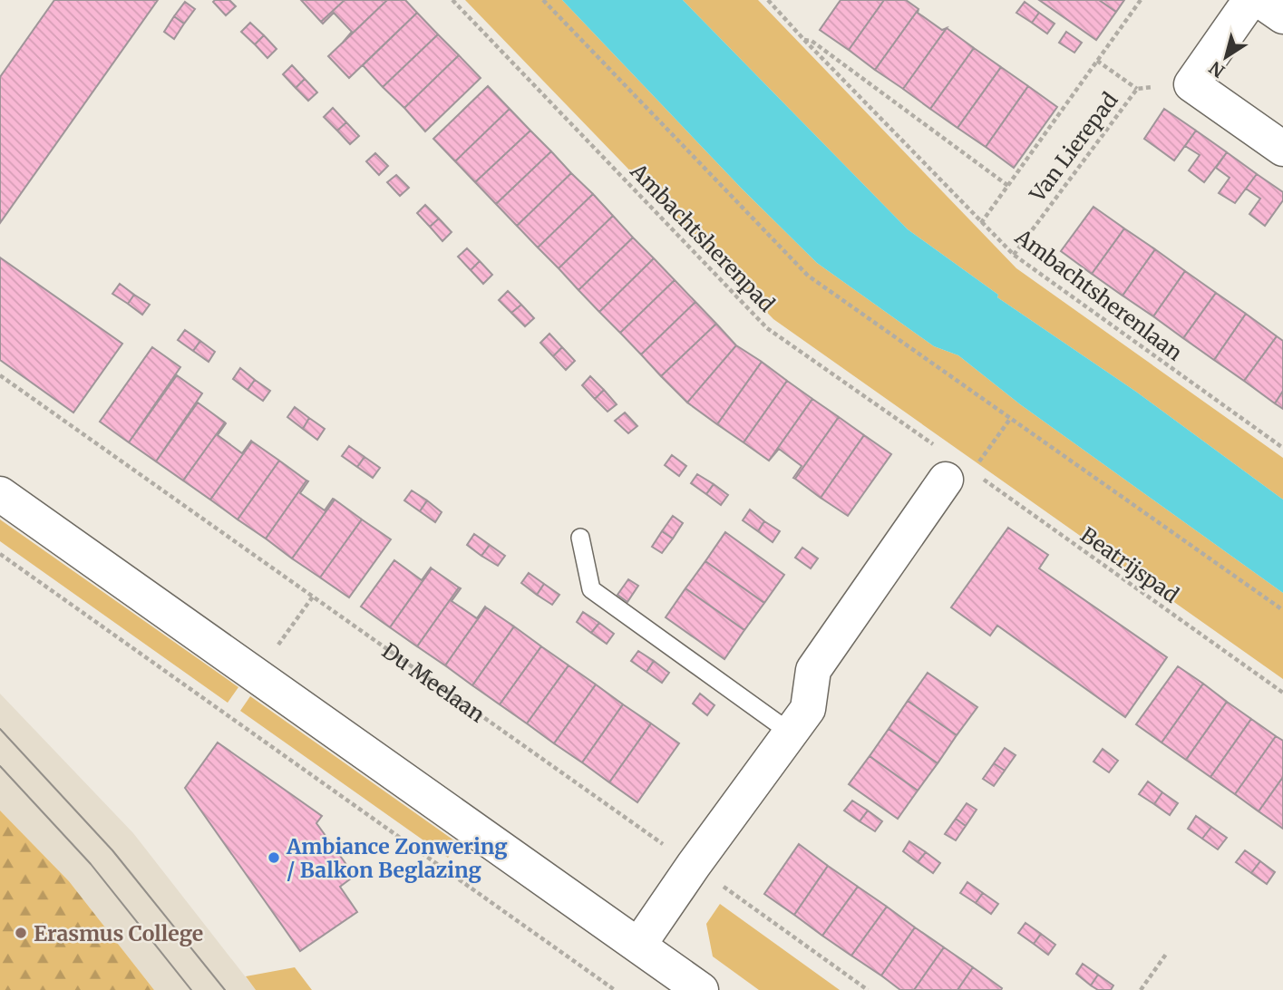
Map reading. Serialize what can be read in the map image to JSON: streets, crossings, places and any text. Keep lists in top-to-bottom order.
{
  "streets": {
    "path": [
      "Van Lierepad",
      "Ambachtsherenpad",
      "Ambachtsherenlaan",
      "Beatrijspad",
      "Du Meelaan"
    ]
  },
  "crossings": [
    ["Van Lierepad", "Ambachtsherenlaan"]
  ],
  "places": ["Ambiance Zonwering / Balkon Beglazing", "Erasmus College"],
  "north": "bottom left"
}
